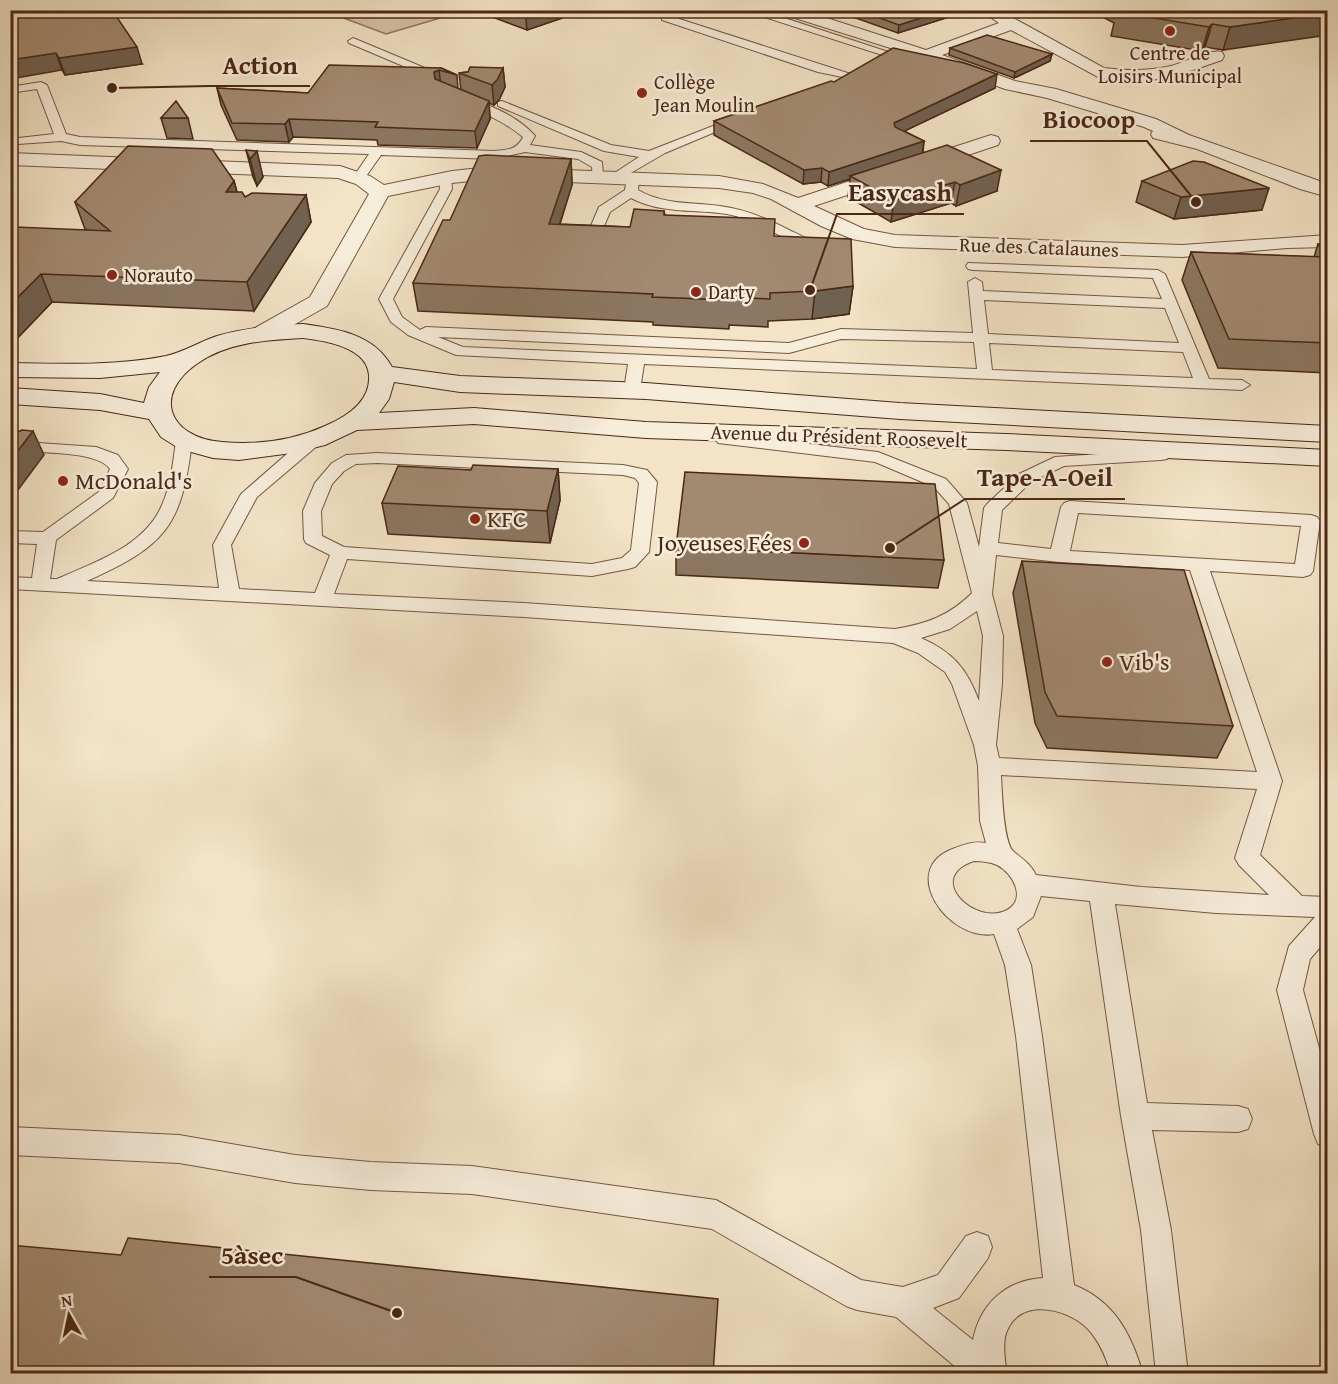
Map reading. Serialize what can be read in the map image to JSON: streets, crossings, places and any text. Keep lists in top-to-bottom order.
{
  "streets": {
    "street": ["Rue des Catalaunes", "Avenue du Président Roosevelt"]
  },
  "places": [
    "Centre de Loisirs Municipal",
    "Action",
    "Collège Jean Moulin",
    "Biocoop",
    "Norauto",
    "Easycash",
    "Darty",
    "McDonald's",
    "KFC",
    "Joyeuses Fées",
    "Tape-A-Oeil",
    "Vib's",
    "5àsec"
  ],
  "north": "top"
}
